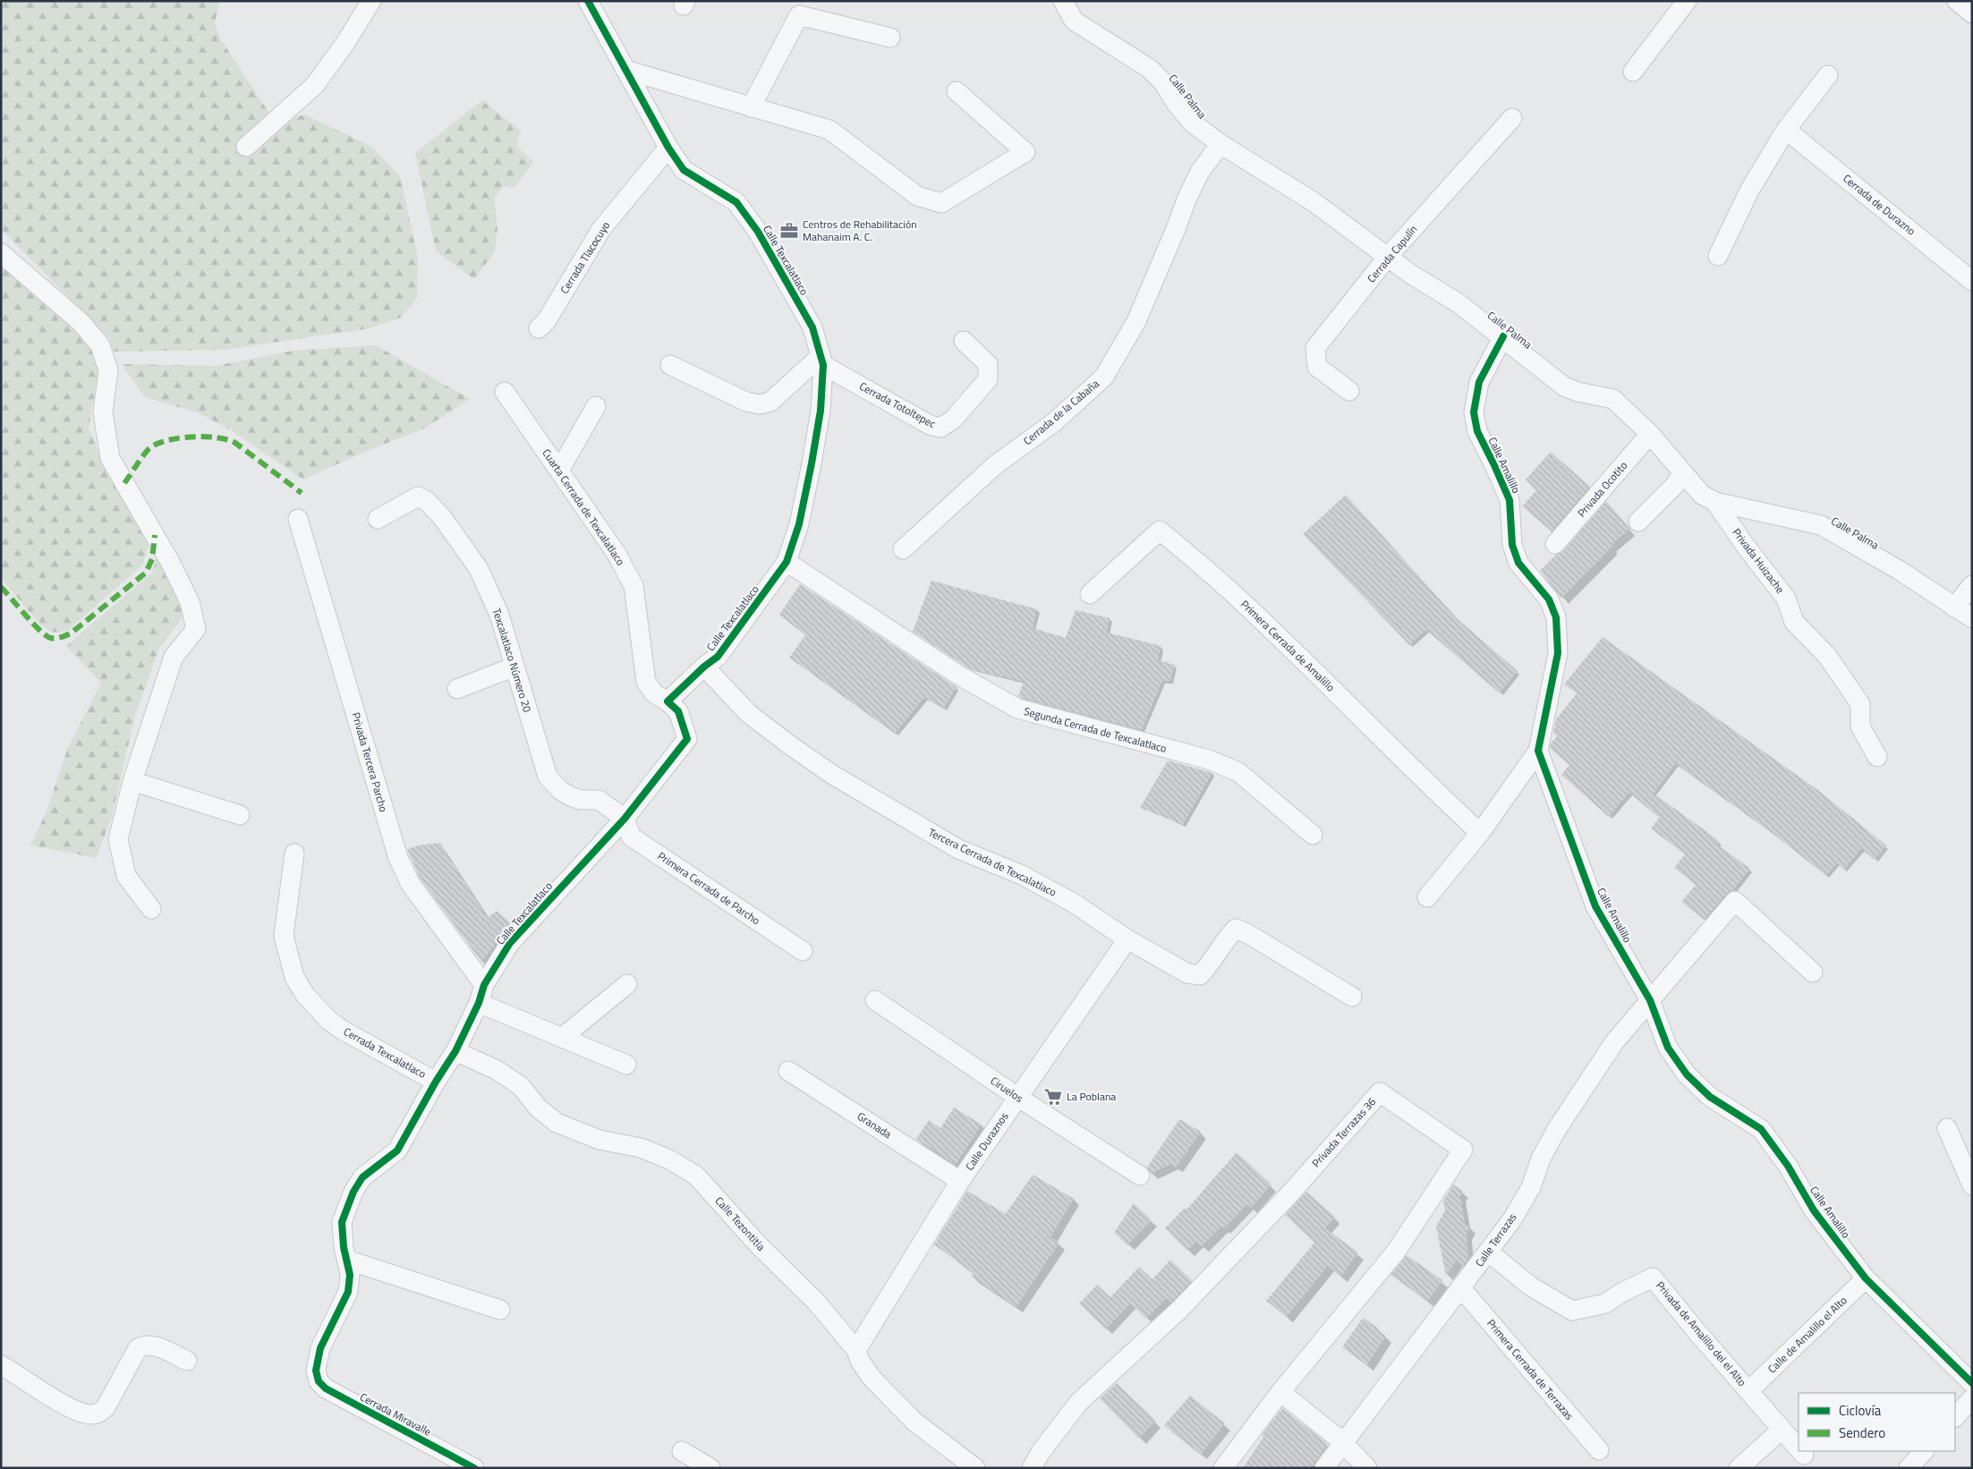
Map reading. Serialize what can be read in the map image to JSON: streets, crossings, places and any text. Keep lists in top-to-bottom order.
{
  "streets": {
    "street": [
      "Calle Palma",
      "Cerrada de Durazno",
      "Cerrada Capulín",
      "Cerrada Tlacocuyo",
      "Calle Texcalatlaco",
      "Cerrada Totoltepec",
      "Cerrada de la Cabaña",
      "Calle Amalillo",
      "Privada Ocotito",
      "Cuarta Cerrada de Texcalatlaco",
      "Privada Huizache",
      "Primera Cerrada de Amalillo",
      "Texcalatlaco Número 20",
      "Segunda Cerrada de Texcalatlaco",
      "Privada Tercera Parcho",
      "Tercera Cerrada de Texcalatlaco",
      "Primera Cerrada de Parcho",
      "Cerrada Texcalatlaco",
      "Ciruelos",
      "Granada",
      "Privada Terrazas 36",
      "Calle Duraznos",
      "Calle Tezontitla",
      "Calle Terrazas",
      "Privada de Amalillo del el Alto",
      "Calle de Amalillo el Alto",
      "Primera Cerrada de Terrazas",
      "Cerrada Miravalle"
    ]
  },
  "crossings": [
    ["Calle Palma", "Cerrada Capulín"],
    ["Calle Palma", "Cerrada de la Cabaña"],
    ["Calle Palma", "Calle Amalillo"],
    ["Calle Palma", "Privada Ocotito"],
    ["Calle Palma", "Privada Huizache"],
    ["Cerrada Tlacocuyo", "Calle Texcalatlaco"],
    ["Calle Texcalatlaco", "Cerrada Totoltepec"],
    ["Calle Texcalatlaco", "Cuarta Cerrada de Texcalatlaco"],
    ["Calle Texcalatlaco", "Texcalatlaco Número 20"],
    ["Calle Texcalatlaco", "Segunda Cerrada de Texcalatlaco"],
    ["Calle Texcalatlaco", "Privada Tercera Parcho"],
    ["Calle Texcalatlaco", "Tercera Cerrada de Texcalatlaco"],
    ["Calle Texcalatlaco", "Primera Cerrada de Parcho"],
    ["Calle Texcalatlaco", "Cerrada Texcalatlaco"],
    ["Calle Texcalatlaco", "Calle Tezontitla"],
    ["Calle Texcalatlaco", "Cerrada Miravalle"],
    ["Calle Amalillo", "Calle Terrazas"],
    ["Calle Amalillo", "Calle de Amalillo el Alto"],
    ["Texcalatlaco Número 20", "Primera Cerrada de Parcho"],
    ["Tercera Cerrada de Texcalatlaco", "Calle Duraznos"],
    ["Ciruelos", "Calle Duraznos"],
    ["Granada", "Calle Duraznos"],
    ["Calle Duraznos", "Calle Tezontitla"],
    ["Calle Terrazas", "Privada de Amalillo del el Alto"],
    ["Calle Terrazas", "Primera Cerrada de Terrazas"],
    ["Privada de Amalillo del el Alto", "Calle de Amalillo el Alto"]
  ],
  "places": {
    "office": ["Centros de Rehabilitación Mahanaim A. C."],
    "supermarket": ["La Poblana"]
  },
  "legend": ["Ciclovía", "Sendero"]
}
